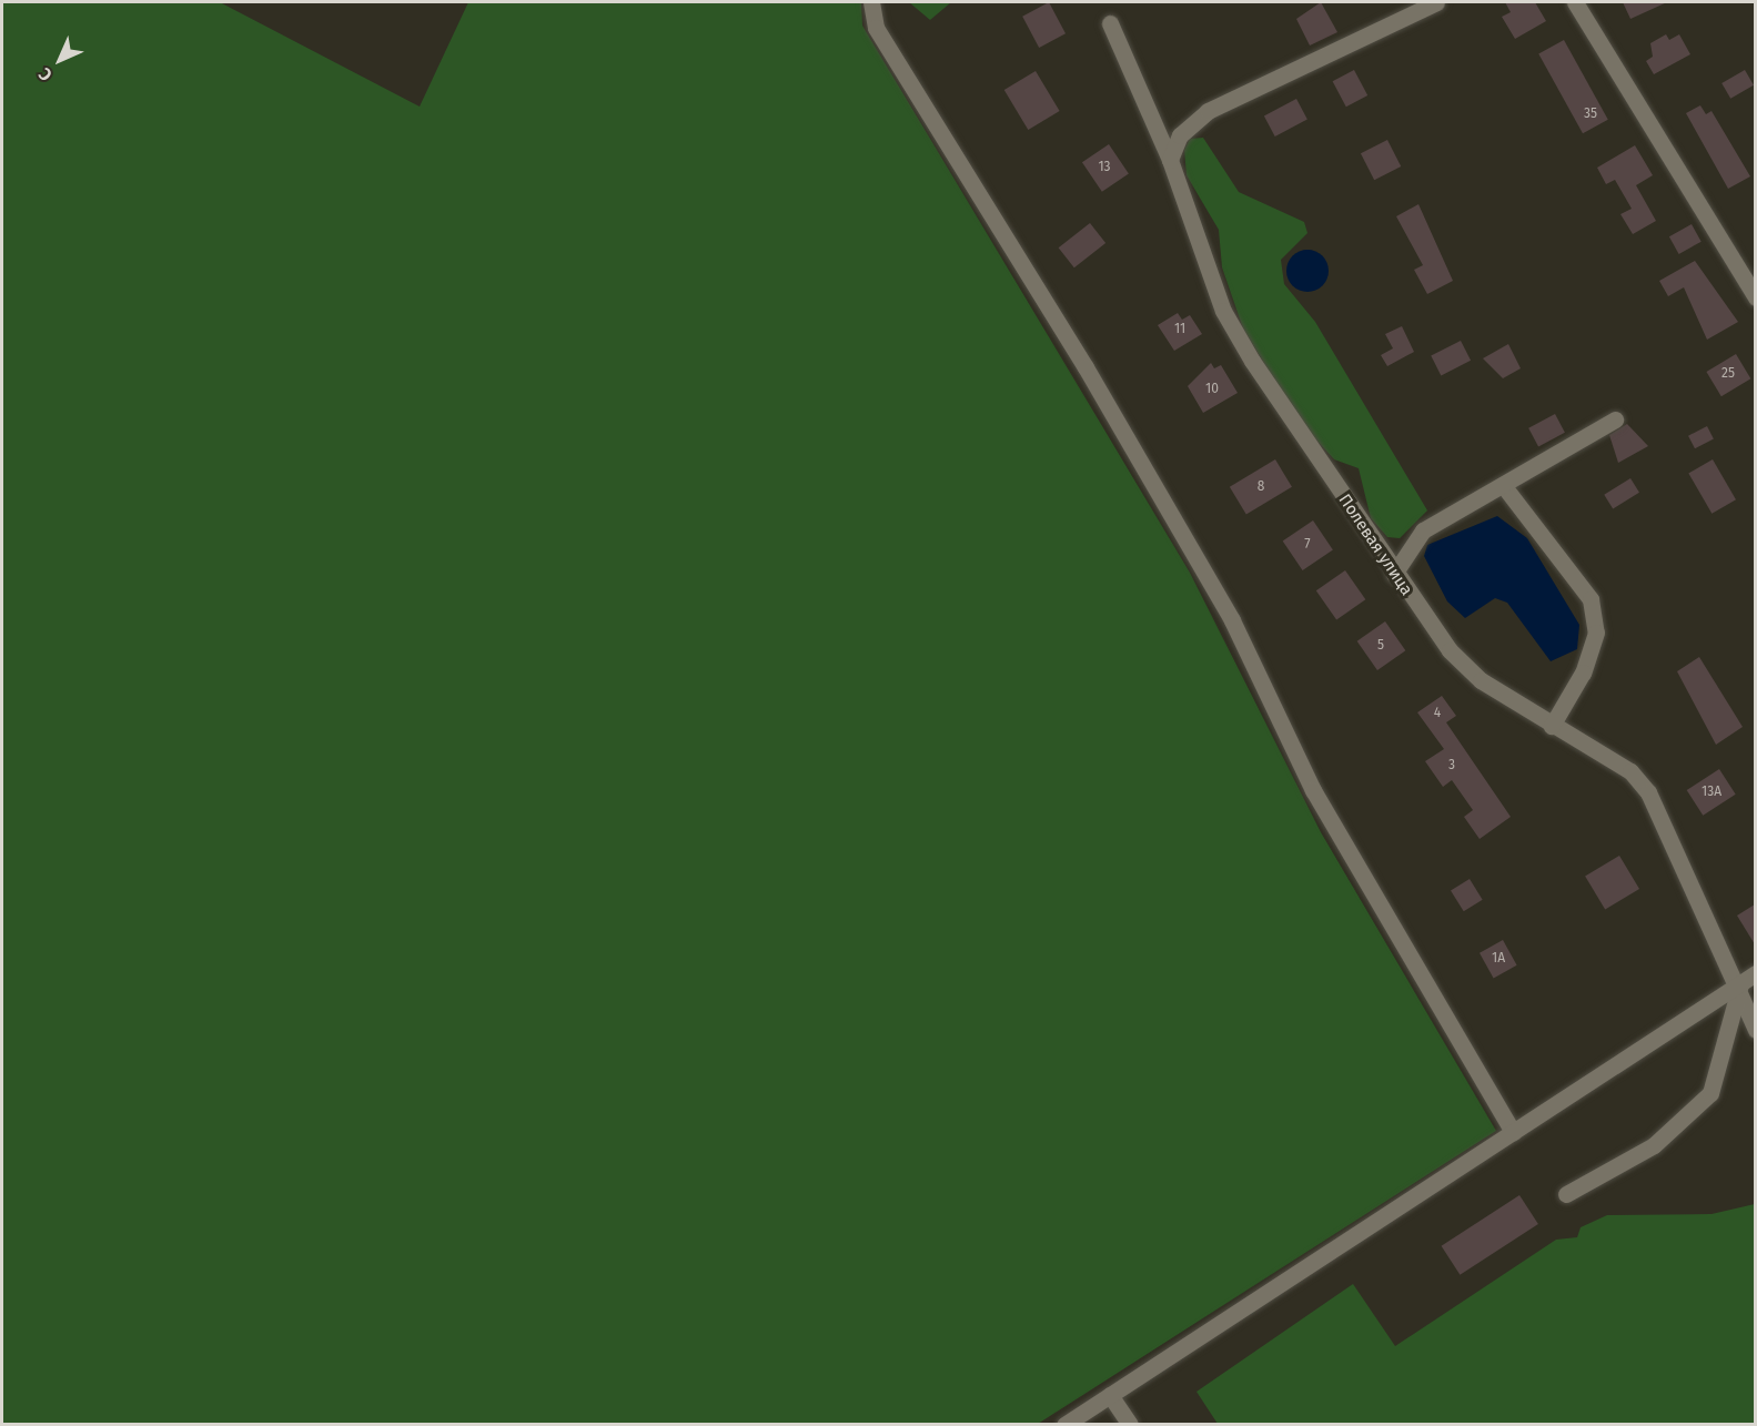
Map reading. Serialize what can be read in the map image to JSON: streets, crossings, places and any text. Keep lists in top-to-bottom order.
{
  "streets": {
    "street": ["Полевая улица"]
  },
  "house_numbers": [
    "35",
    "13",
    "11",
    "25",
    "10",
    "8",
    "7",
    "5",
    "4",
    "3",
    "13А",
    "1А"
  ],
  "north": "bottom left"
}
